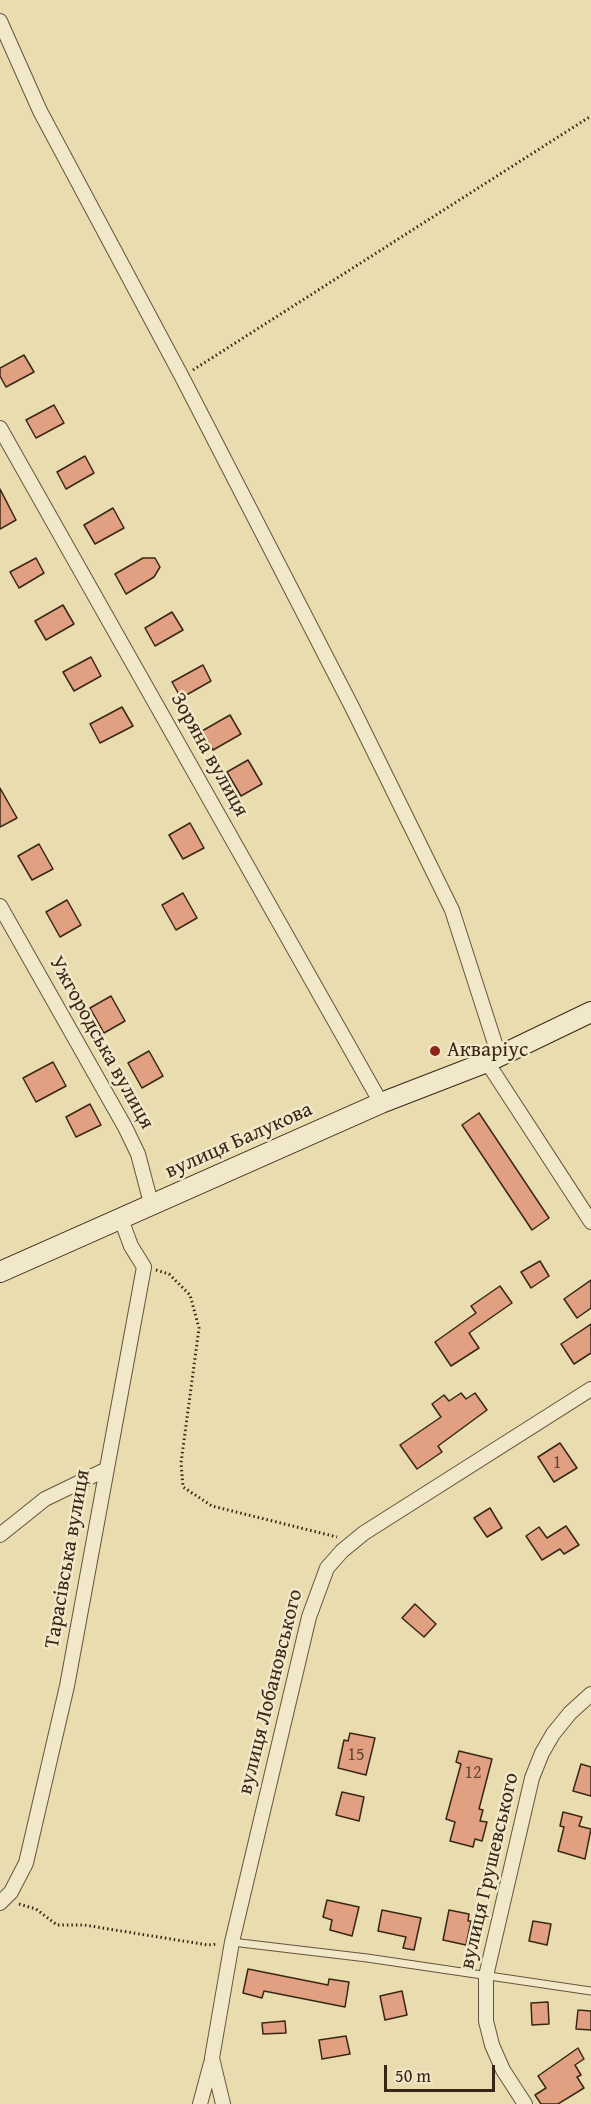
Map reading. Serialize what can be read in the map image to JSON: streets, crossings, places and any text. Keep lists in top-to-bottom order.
{
  "streets": {
    "main road": ["вулиця Балукова"],
    "street": [
      "Зоряна вулиця",
      "Ужгородська вулиця",
      "Тарасівська вулиця",
      "вулиця Лобановського",
      "вулиця Грушевського"
    ]
  },
  "crossings": [
    ["Зоряна вулиця", "вулиця Балукова"],
    ["Ужгородська вулиця", "вулиця Балукова"]
  ],
  "places": ["Акваріус"],
  "house_numbers": ["1", "15", "12"],
  "scale_bar": "50 m"
}
